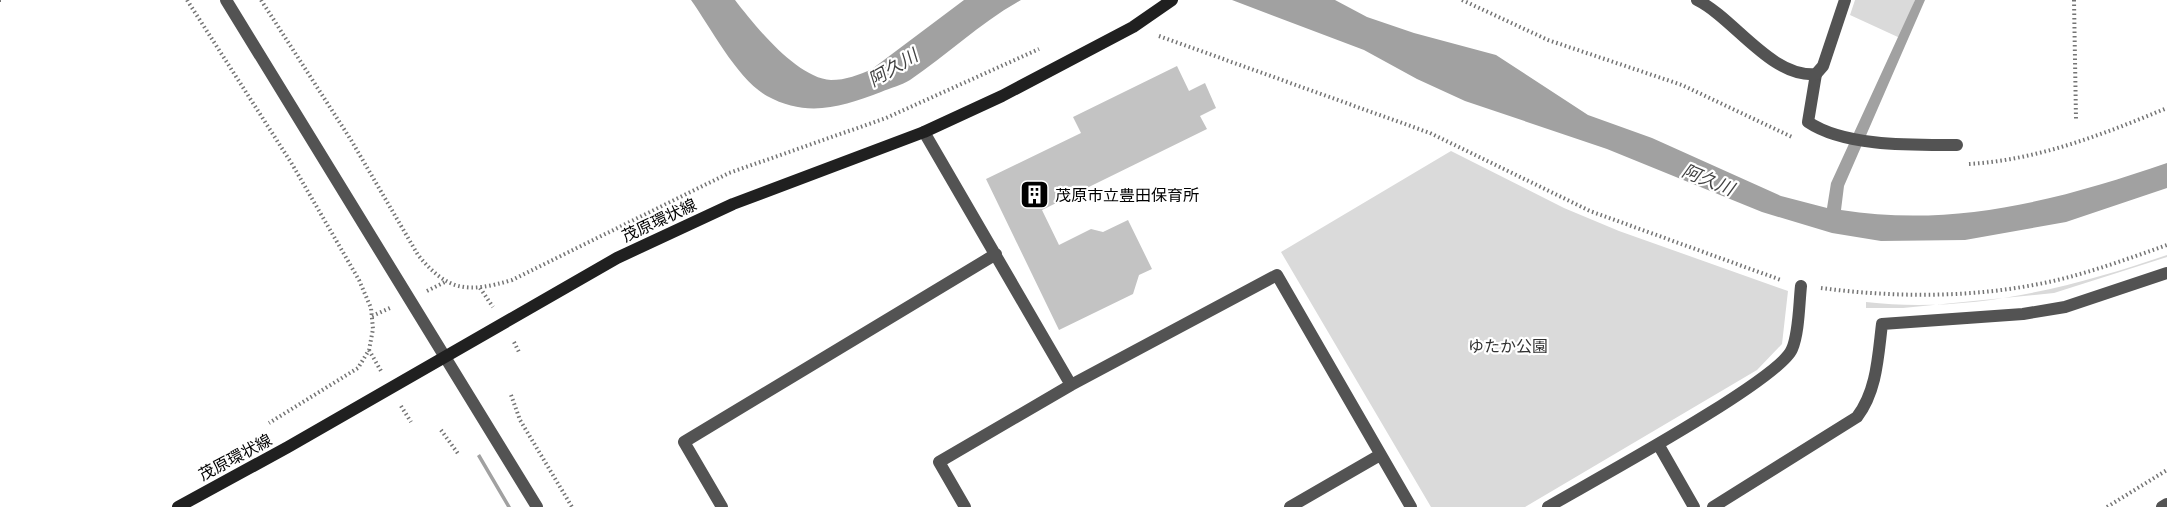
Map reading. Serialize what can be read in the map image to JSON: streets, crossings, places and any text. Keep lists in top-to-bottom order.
{
  "streets": {
    "main road": ["茂原環状線"]
  },
  "water": ["阿久川"],
  "parks": ["ゆたか公園"],
  "places": {
    "building": ["茂原市立豊田保育所"]
  }
}
